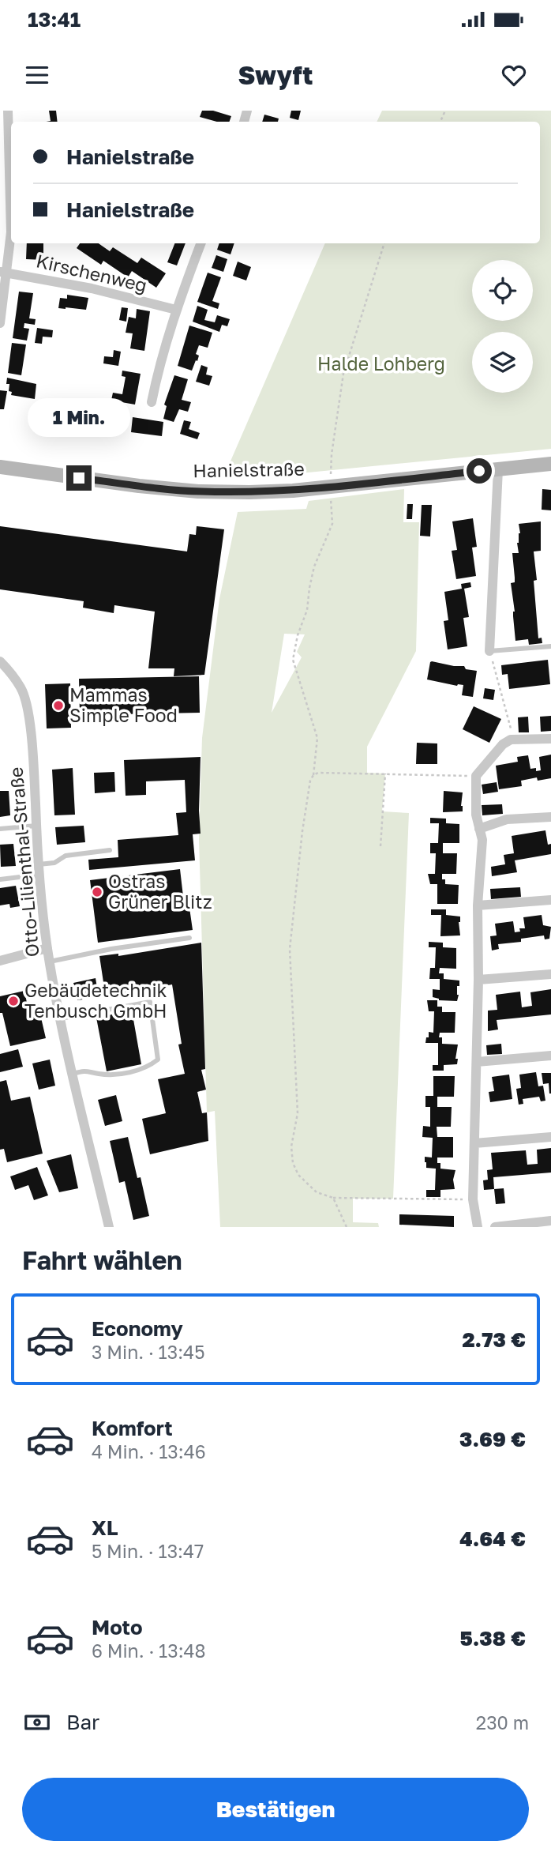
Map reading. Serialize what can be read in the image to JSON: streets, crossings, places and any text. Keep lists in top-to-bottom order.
{
  "streets": {
    "main road": ["Hanielstraße"],
    "street": ["Kirschenweg", "Otto-Lilienthal-Straße"]
  },
  "parks": ["Halde Lohberg"],
  "places": ["Mammas Simple Food", "Ostras Grüner Blitz", "Gebäudetechnik Tenbusch GmbH"],
  "page": {
    "status": "13:41",
    "header": "Swyft",
    "banner": ["Hanielstraße", "Hanielstraße"],
    "bubble": "1 Min.",
    "heading": "Fahrt wählen",
    "list": [
      {
        "name": "Economy",
        "note": "3 Min. · 13:45",
        "value": "2.73 €"
      },
      {
        "name": "Komfort",
        "note": "4 Min. · 13:46",
        "value": "3.69 €"
      },
      {
        "name": "XL",
        "note": "5 Min. · 13:47",
        "value": "4.64 €"
      },
      {
        "name": "Moto",
        "note": "6 Min. · 13:48",
        "value": "5.38 €"
      }
    ],
    "pay": ["Bar", "230 m"],
    "buttons": "Bestätigen"
  }
}
